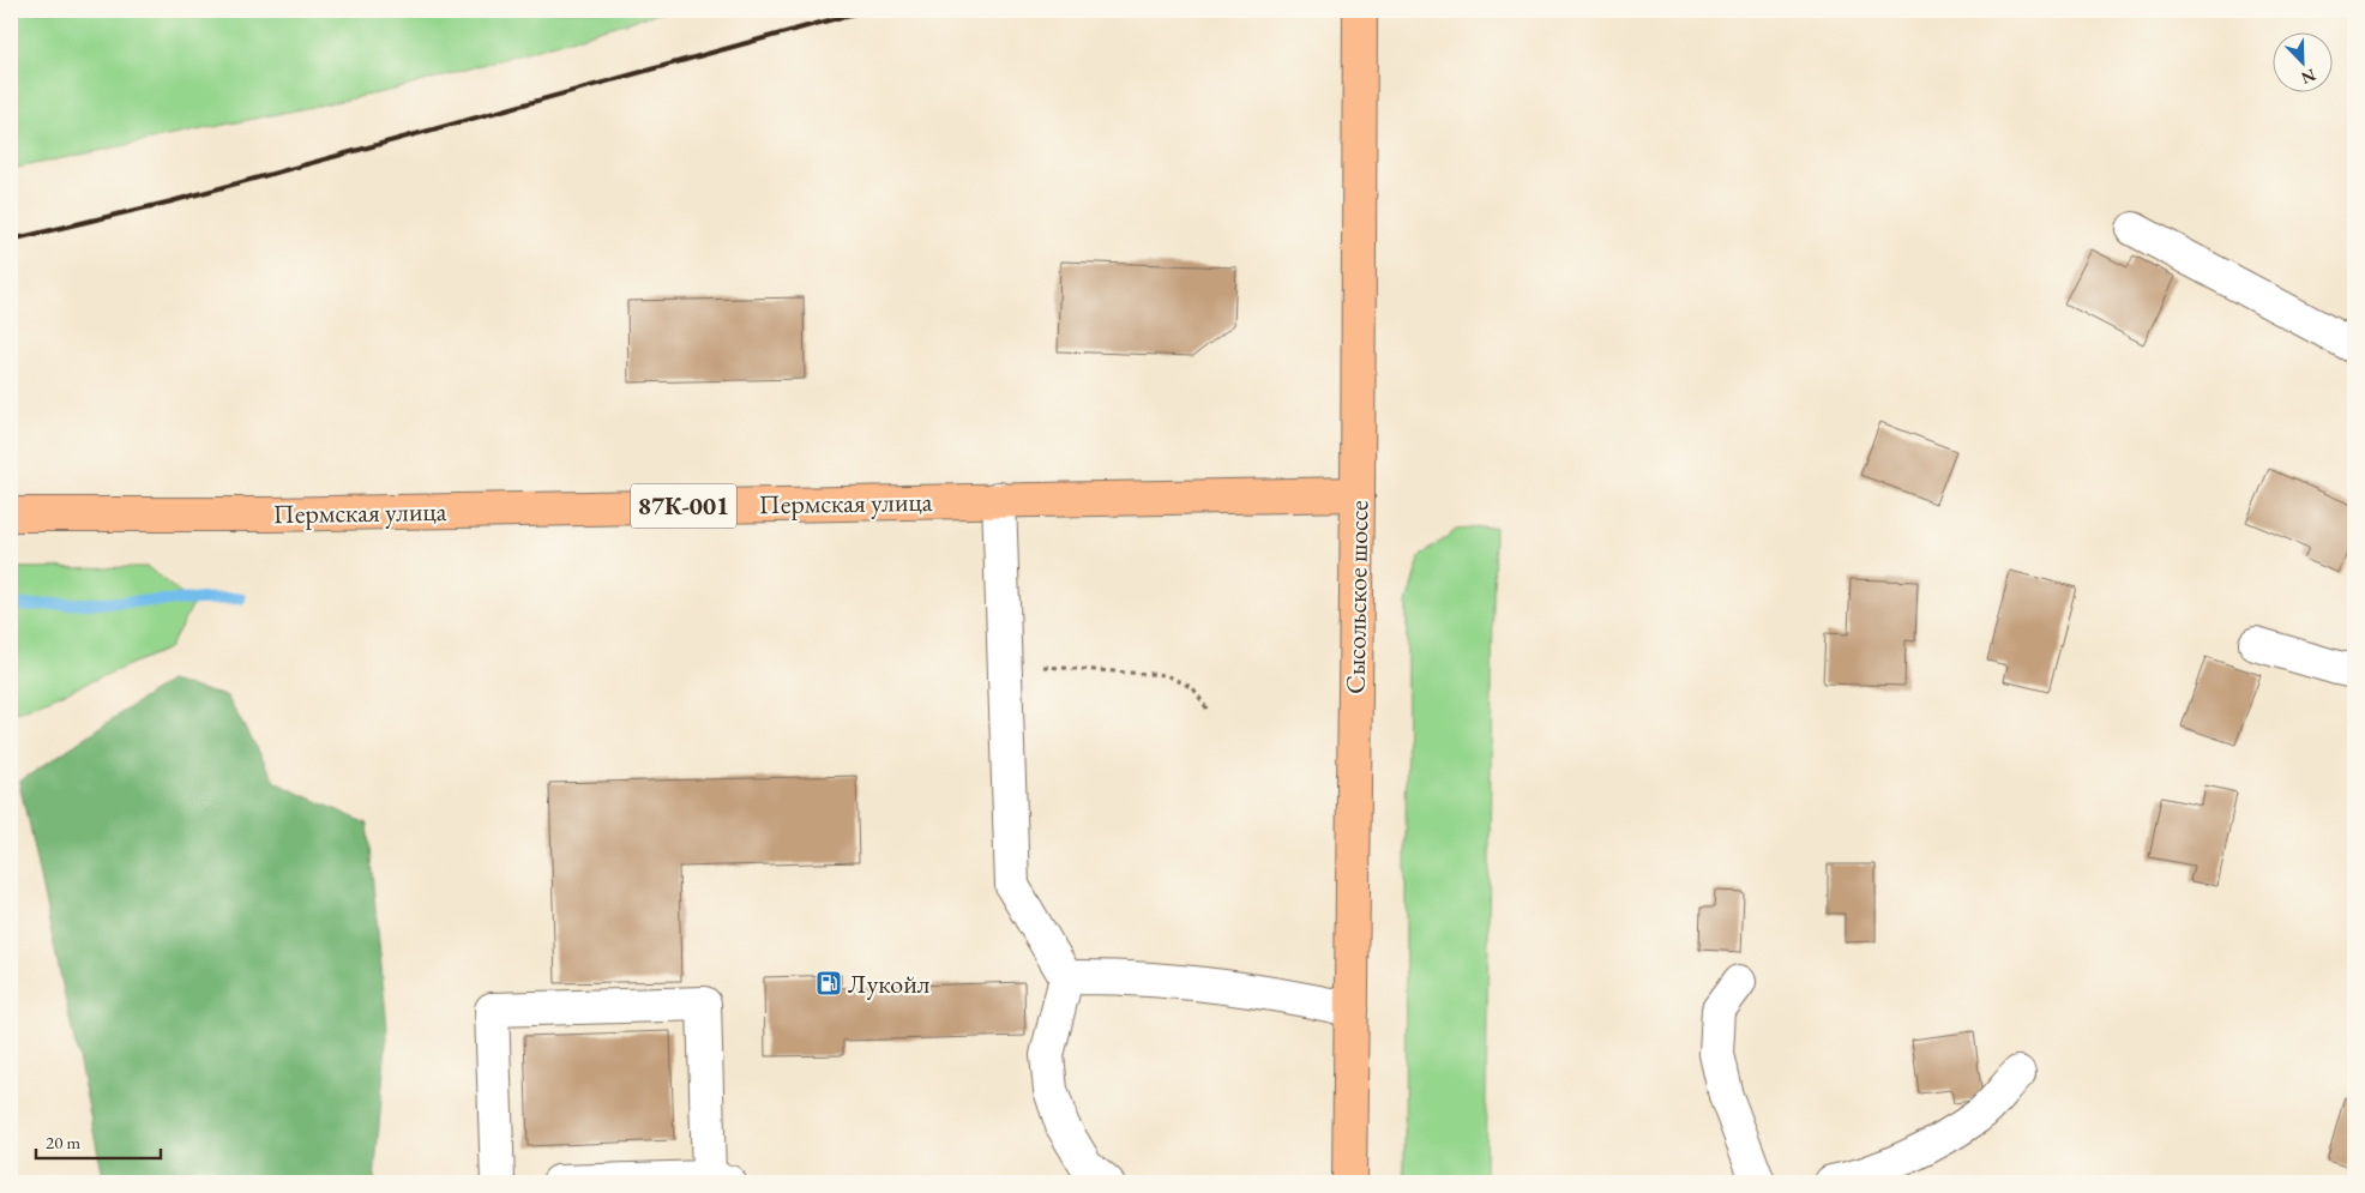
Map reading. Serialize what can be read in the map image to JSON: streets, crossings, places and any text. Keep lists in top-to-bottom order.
{
  "streets": {
    "main road": ["Пермская улица", "87К-001", "Сысольское шоссе"]
  },
  "crossings": [
    ["Пермская улица", "Сысольское шоссе"]
  ],
  "places": {
    "fuel station": ["Лукойл"]
  },
  "scale_bar": "20 m",
  "north": "bottom right"
}
